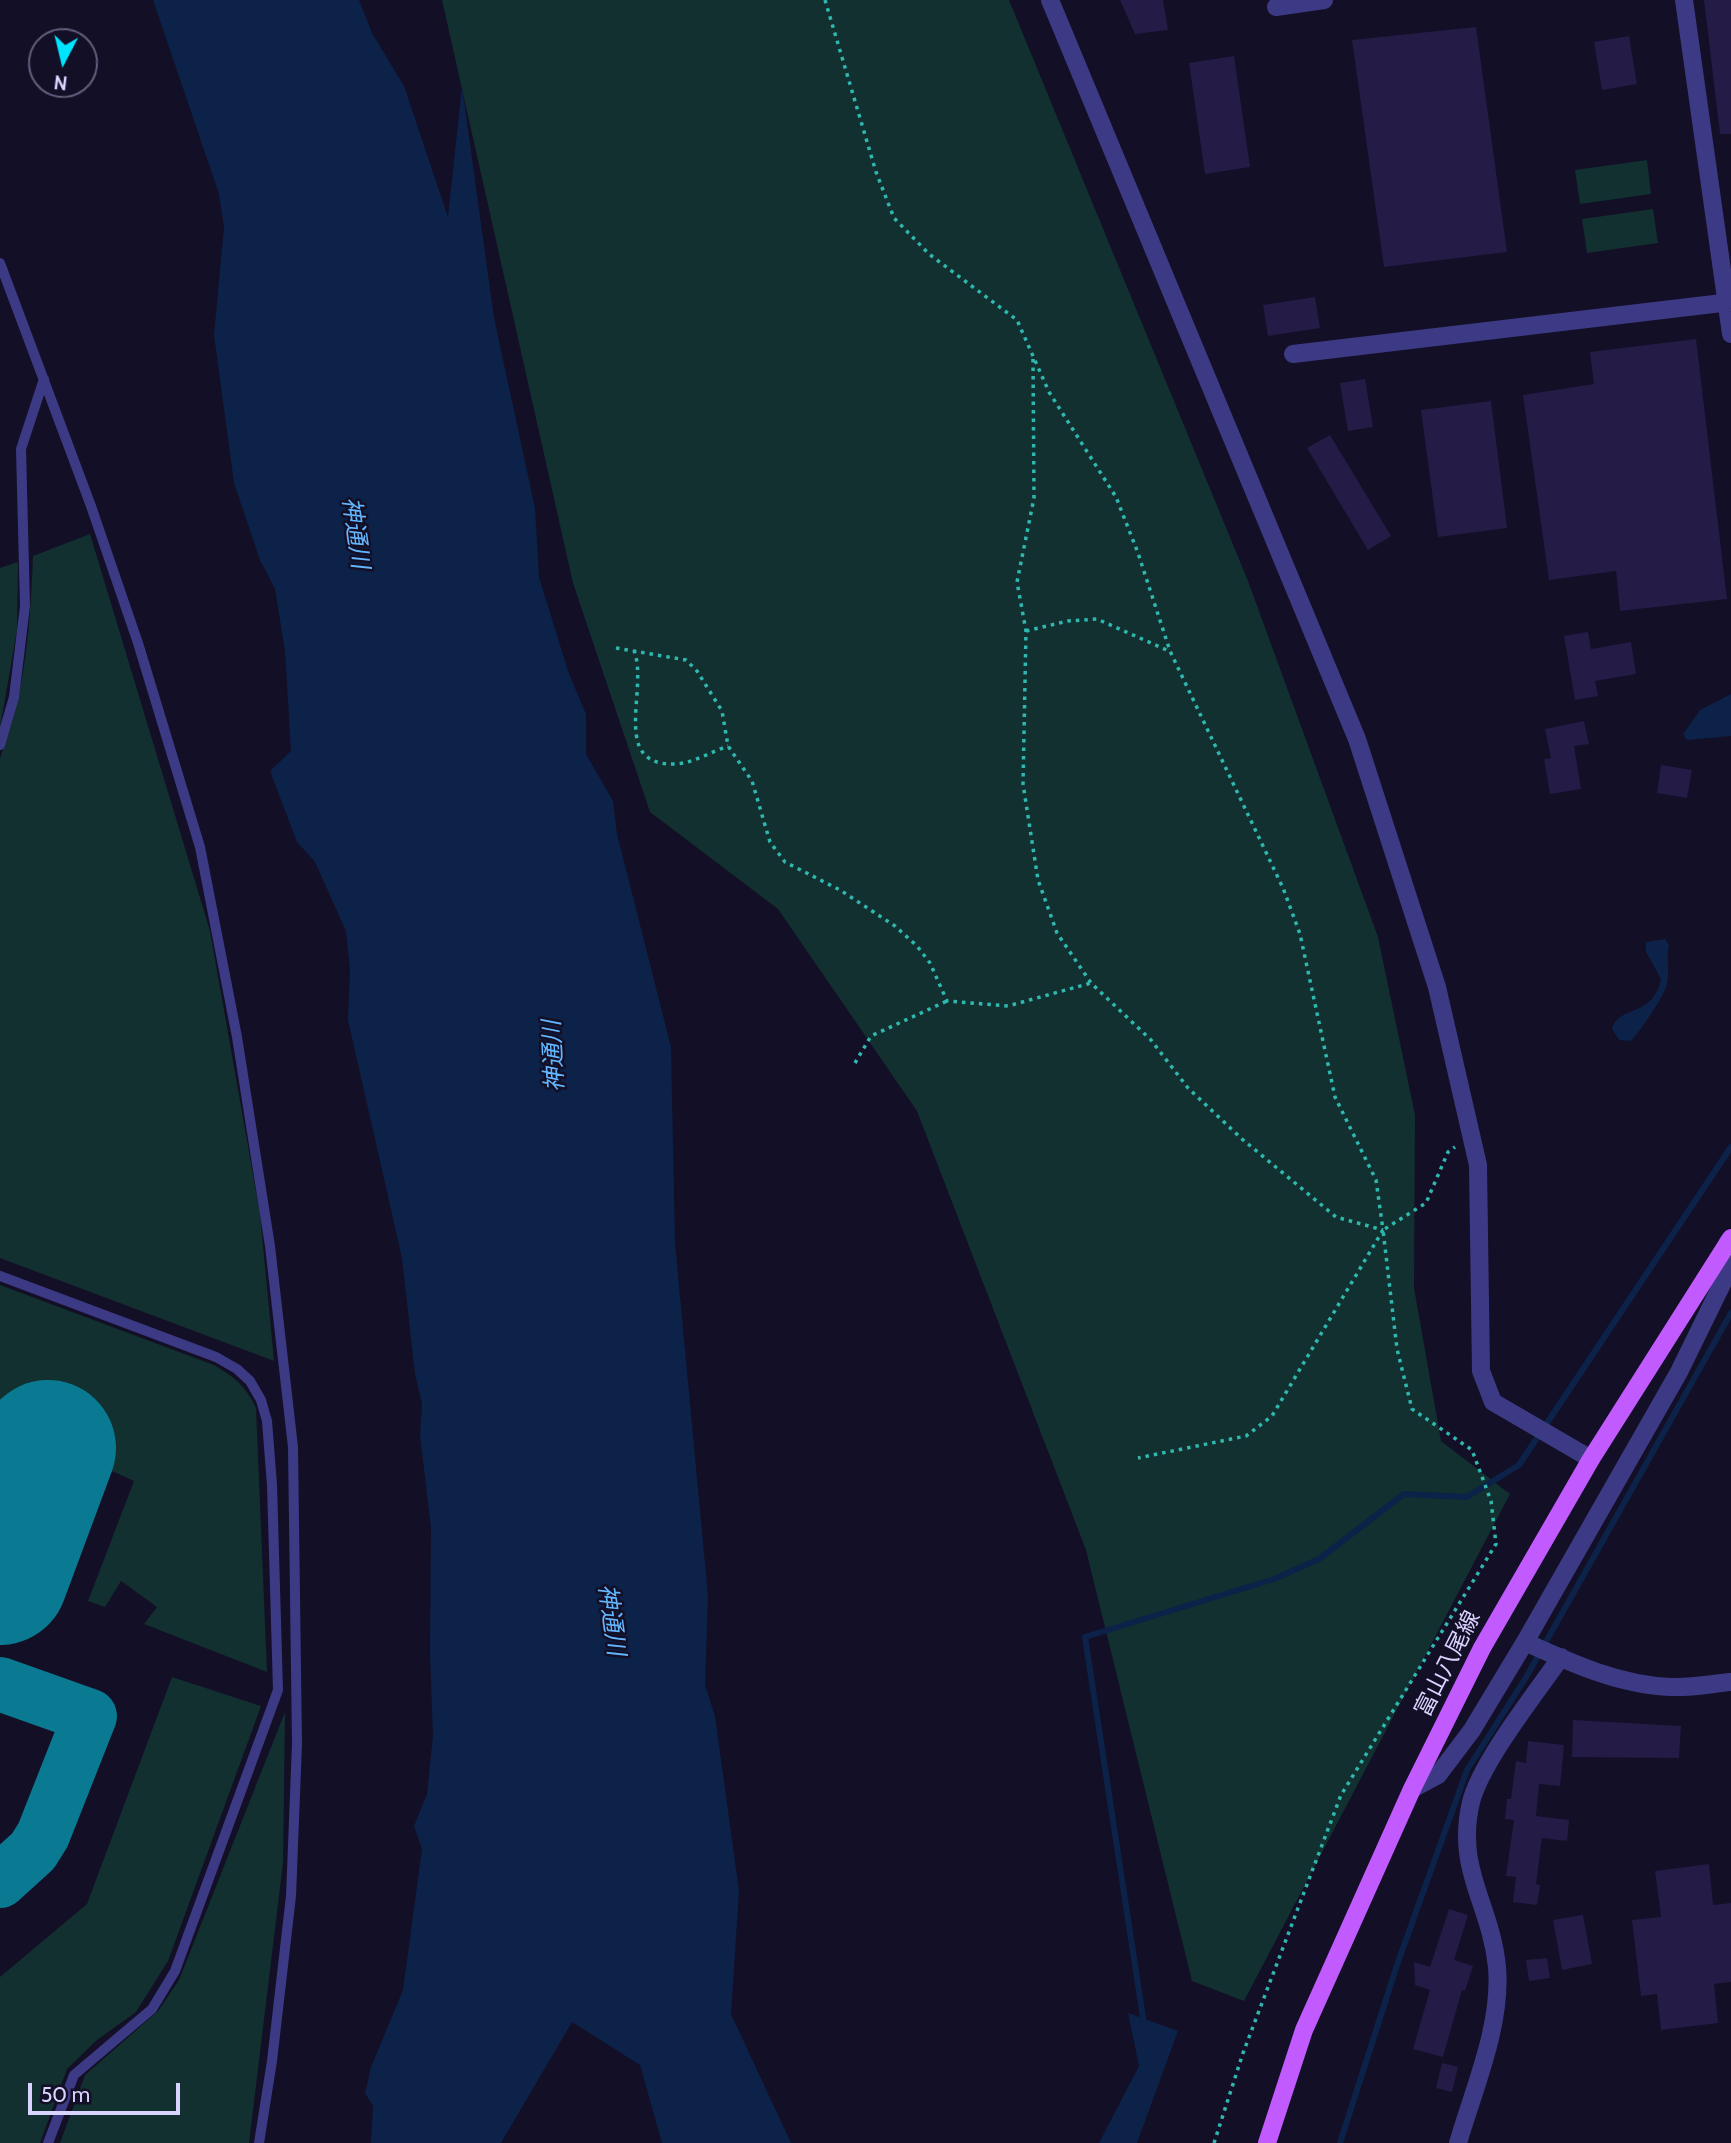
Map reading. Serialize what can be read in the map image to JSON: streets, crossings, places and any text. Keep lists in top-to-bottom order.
{
  "streets": {
    "main road": ["富山八尾線"]
  },
  "water": ["神通川"],
  "scale_bar": "50 m",
  "north": "bottom"
}
